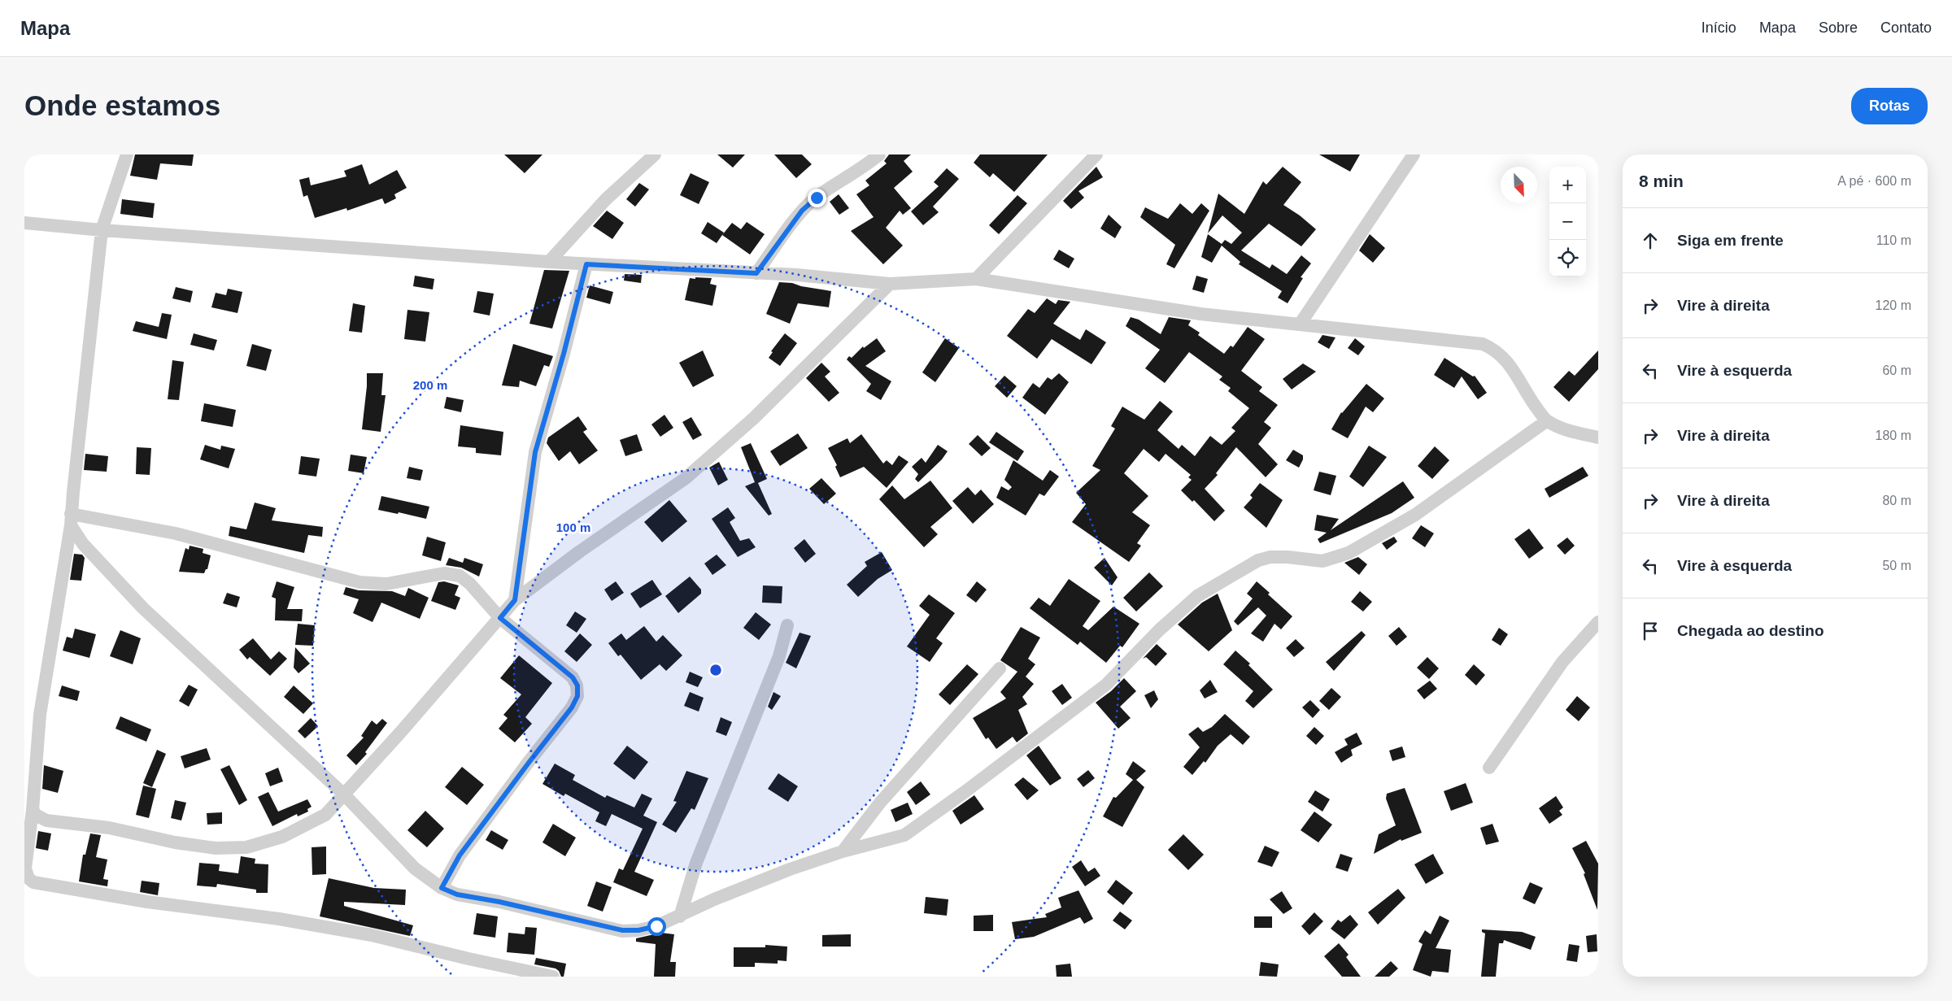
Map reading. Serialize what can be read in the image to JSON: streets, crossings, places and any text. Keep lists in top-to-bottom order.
{
  "north": "bottom right",
  "page": {
    "header": "Mapa",
    "nav": [
      "Início",
      "Mapa",
      "Sobre",
      "Contato"
    ],
    "buttons": "Rotas",
    "title": "Onde estamos",
    "heading": ["8 min", "A pé · 600 m"],
    "map_buttons": ["+", "−"],
    "list": [
      ["Siga em frente", "110 m"],
      ["Vire à direita", "120 m"],
      ["Vire à esquerda", "60 m"],
      ["Vire à direita", "180 m"],
      ["Vire à direita", "80 m"],
      ["Vire à esquerda", "50 m"],
      "Chegada ao destino"
    ]
  },
  "rings": ["200 m", "100 m"]
}
